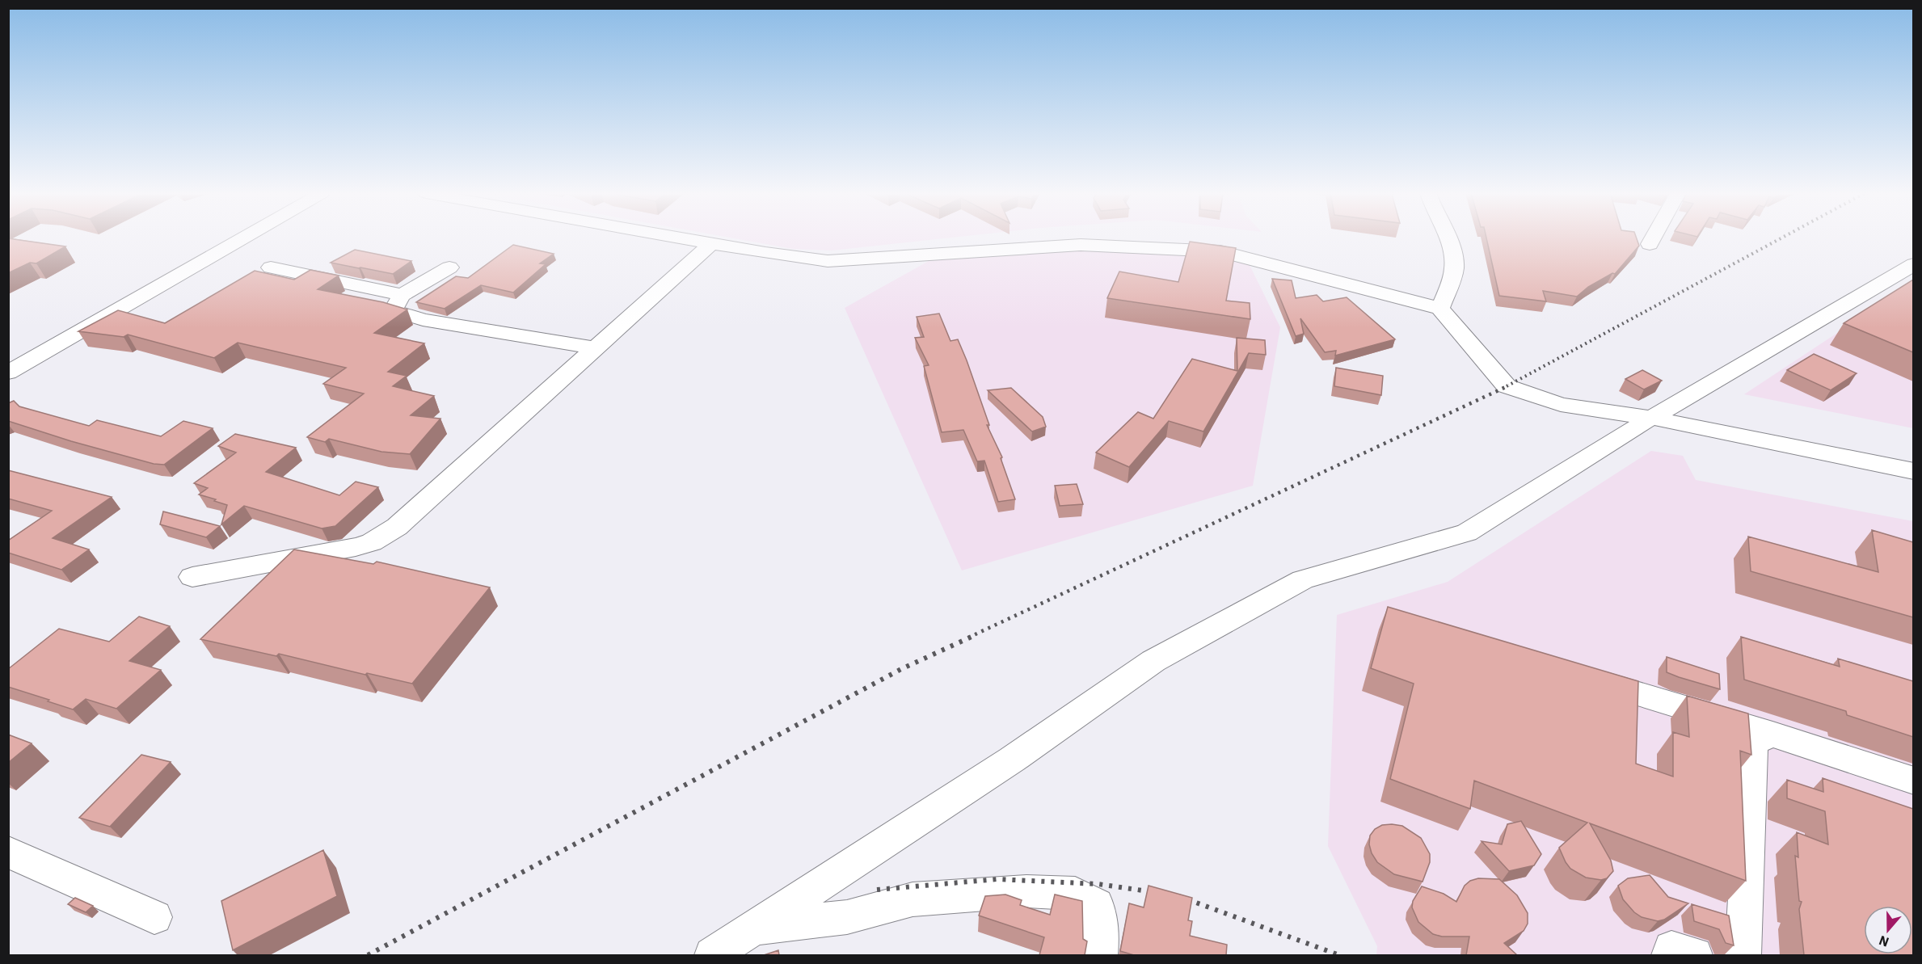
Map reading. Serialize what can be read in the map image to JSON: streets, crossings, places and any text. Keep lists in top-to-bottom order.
{
  "north": "bottom"
}
